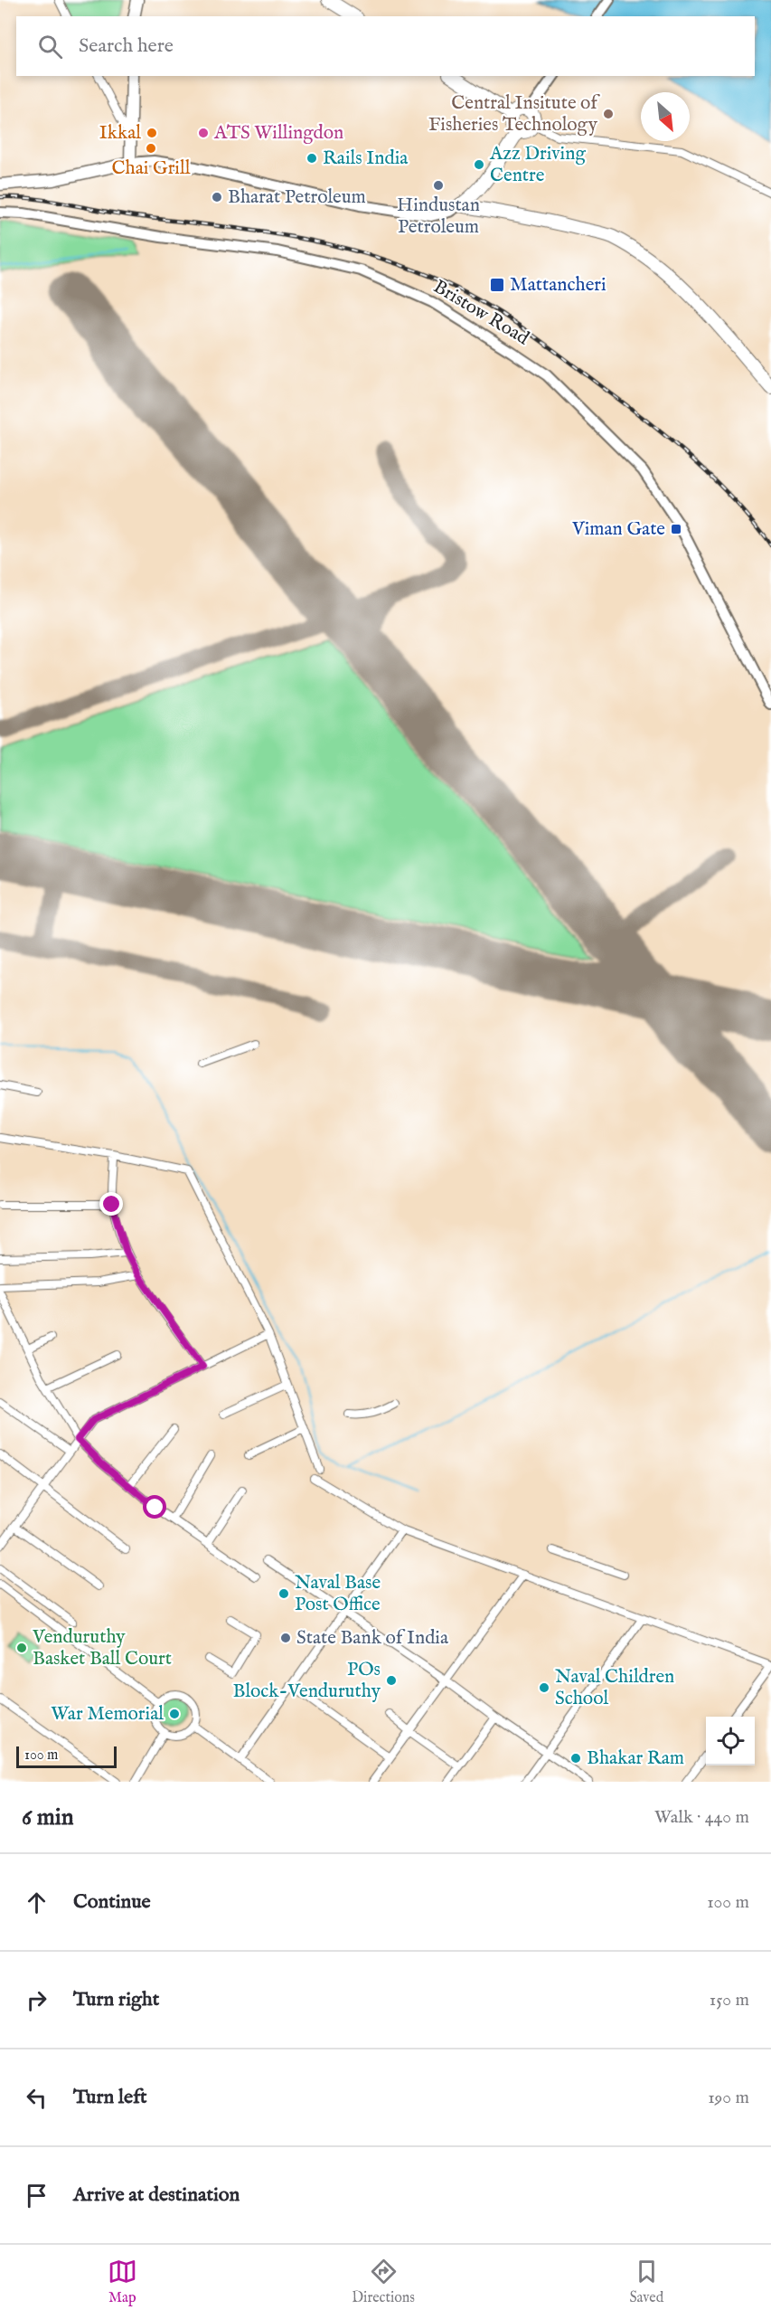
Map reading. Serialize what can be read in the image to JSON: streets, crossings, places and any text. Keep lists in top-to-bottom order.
{
  "streets": {
    "street": ["Bristow Road"]
  },
  "places": {
    "other": [
      "Central Insitute of Fisheries Technology",
      "Ikkal",
      "ATS Willingdon",
      "Chai Grill",
      "Rails India",
      "Azz Driving Centre",
      "Hindustan Petroleum",
      "Bharat Petroleum",
      "Naval Base Post Office",
      "State Bank of India",
      "Venduruthy Basket Ball Court",
      "POs Block-Venduruthy",
      "Naval Children School",
      "War Memorial",
      "Bhakar Ram"
    ],
    "transit": ["Mattancheri", "Viman Gate"]
  },
  "scale_bar": "100 m",
  "north": "bottom right",
  "page": {
    "search": "Search here",
    "scale": "100 m",
    "heading": ["6 min", "Walk · 440 m"],
    "list": [
      ["Continue", "100 m"],
      ["Turn right", "150 m"],
      ["Turn left", "190 m"],
      "Arrive at destination"
    ],
    "nav": ["Map", "Directions", "Saved"]
  }
}
